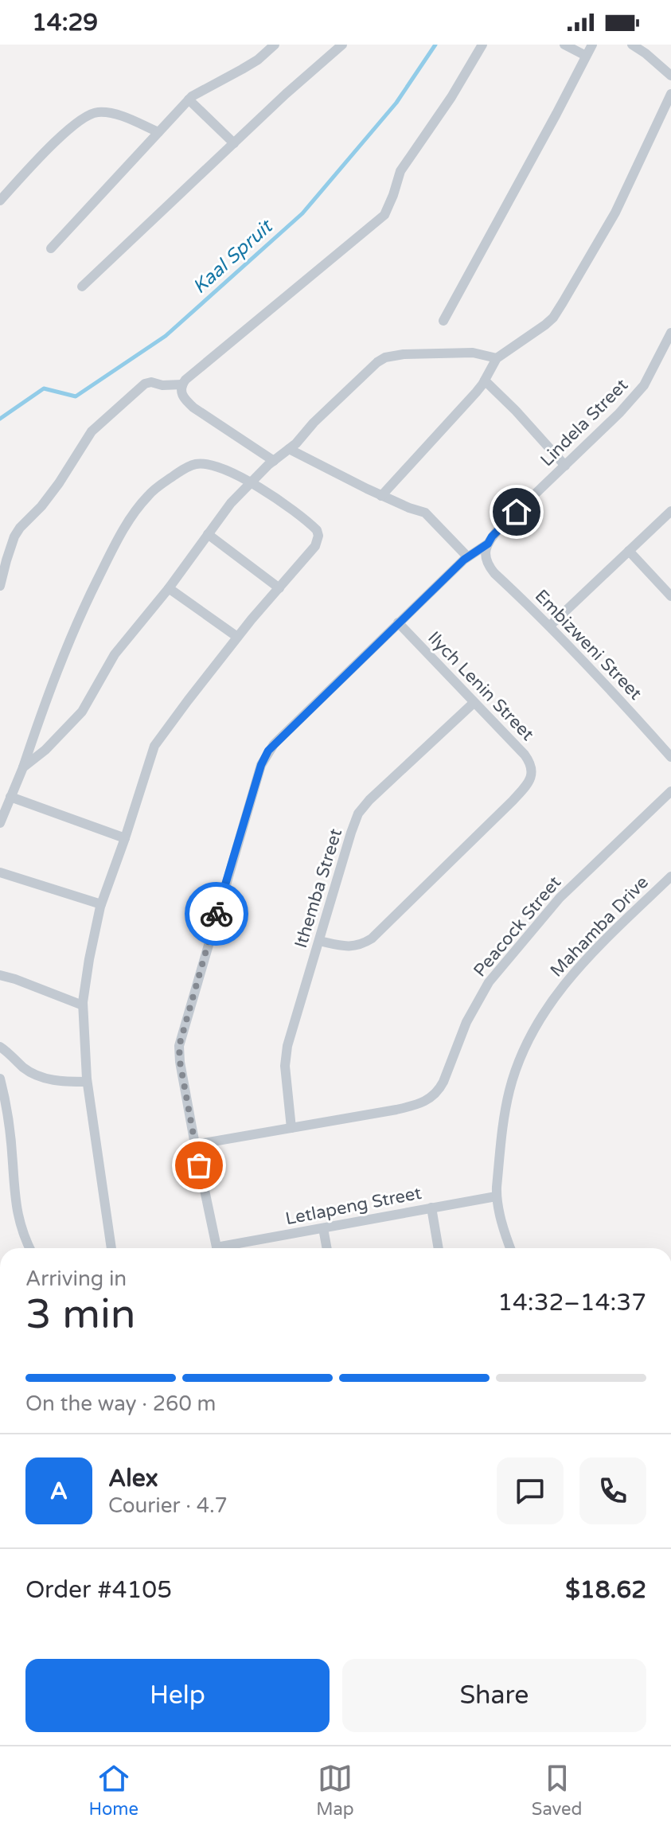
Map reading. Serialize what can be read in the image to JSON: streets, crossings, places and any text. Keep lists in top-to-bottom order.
{
  "streets": {
    "street": [
      "Lindela Street",
      "Embizweni Street",
      "Ilych Lenin Street",
      "Ithemba Street",
      "Peacock Street",
      "Mahamba Drive",
      "Letlapeng Street"
    ]
  },
  "crossings": [
    ["Lindela Street", "Embizweni Street"],
    ["Ilych Lenin Street", "Ithemba Street"],
    ["Ithemba Street", "Peacock Street"],
    ["Mahamba Drive", "Letlapeng Street"]
  ],
  "water": ["Kaal Spruit"],
  "page": {
    "status": "14:29",
    "heading": ["3 min", "Arriving in", "14:32–14:37"],
    "panel": [
      "Alex",
      "Courier · 4.7",
      "Order #4105",
      "$18.62"
    ],
    "bar": "On the way · 260 m",
    "round": "A",
    "buttons": ["Help", "Share"],
    "tabs": ["Home", "Map", "Saved"]
  }
}
